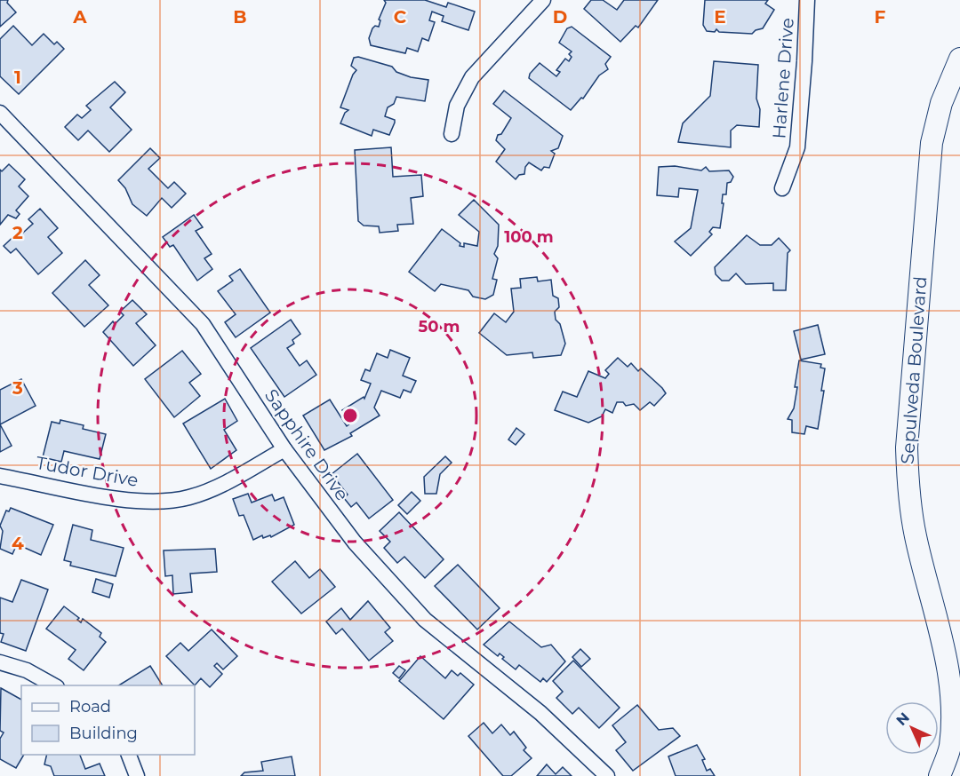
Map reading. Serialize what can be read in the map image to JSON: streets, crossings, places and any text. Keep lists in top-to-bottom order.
{
  "streets": {
    "main road": ["Sepulveda Boulevard"],
    "street": ["Harlene Drive", "Sapphire Drive", "Tudor Drive"]
  },
  "crossings": [
    ["Sapphire Drive", "Tudor Drive"]
  ],
  "legend": ["Road", "Building"],
  "north": "top left",
  "grid": {
    "columns": [
      "A",
      "B",
      "C",
      "D",
      "E",
      "F"
    ],
    "rows": [
      "1",
      "2",
      "3",
      "4"
    ]
  },
  "rings": ["100 m", "50 m"]
}
